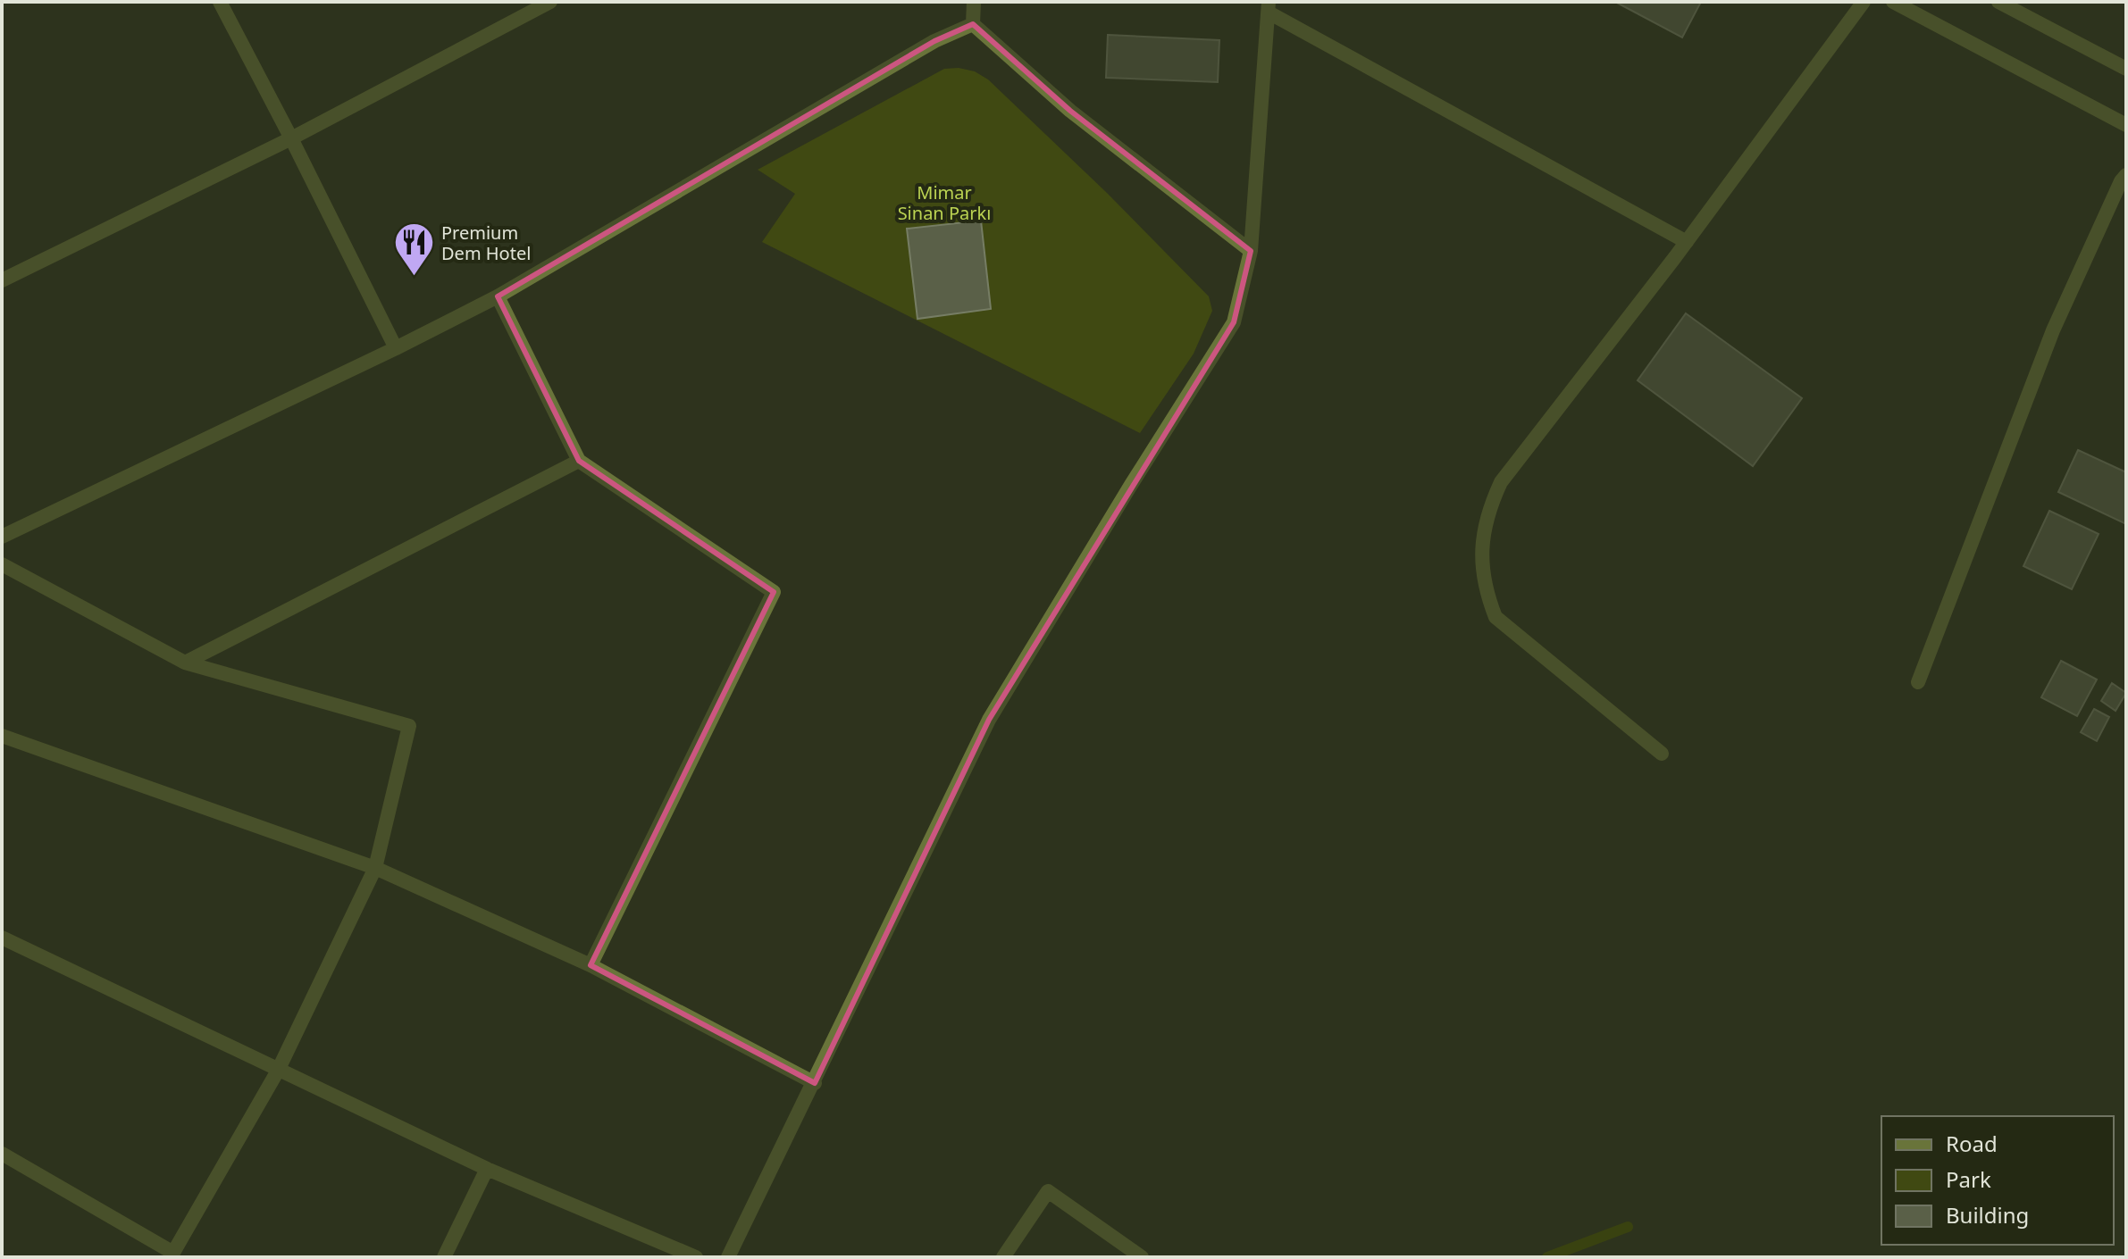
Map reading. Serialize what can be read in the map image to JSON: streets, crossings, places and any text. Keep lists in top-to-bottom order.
{
  "parks": ["Mimar Sinan Parkı"],
  "places": {
    "restaurant": ["Premium Dem Hotel"]
  },
  "legend": ["Road", "Park", "Building"]
}
